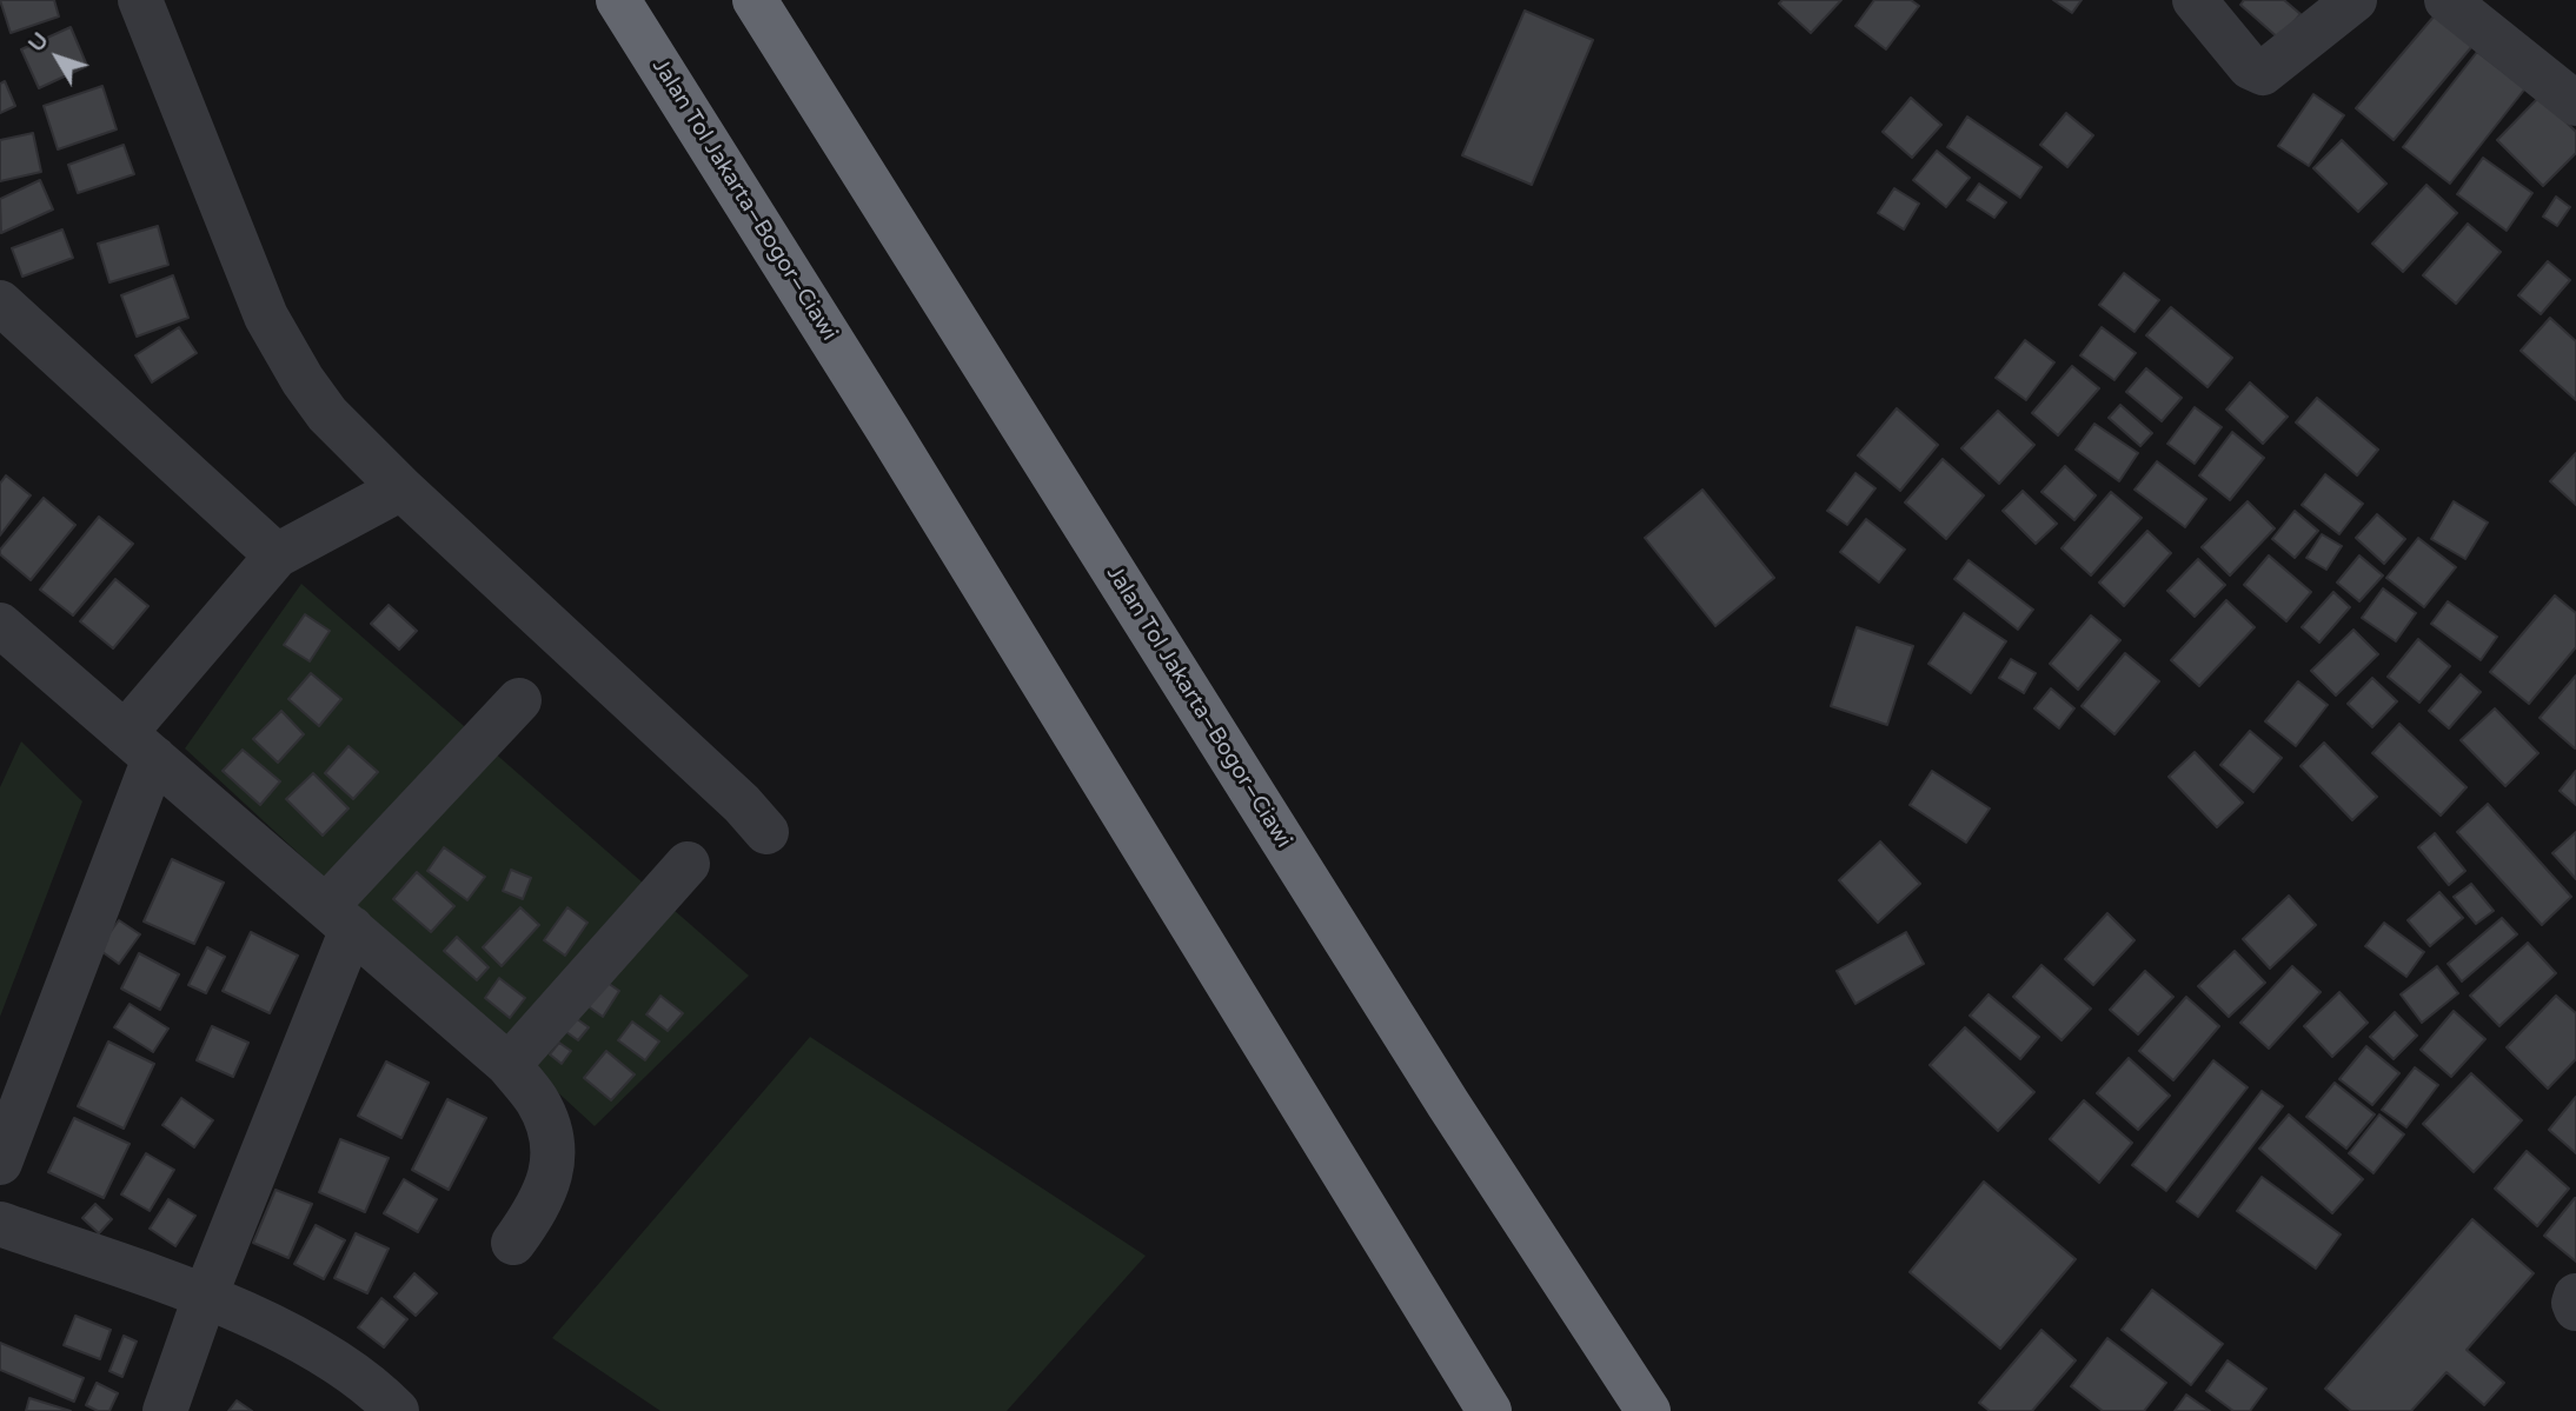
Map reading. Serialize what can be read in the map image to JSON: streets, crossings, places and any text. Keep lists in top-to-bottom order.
{
  "streets": {
    "highway": ["Jalan Tol Jakarta–Bogor–Ciawi"]
  },
  "north": "top left"
}
